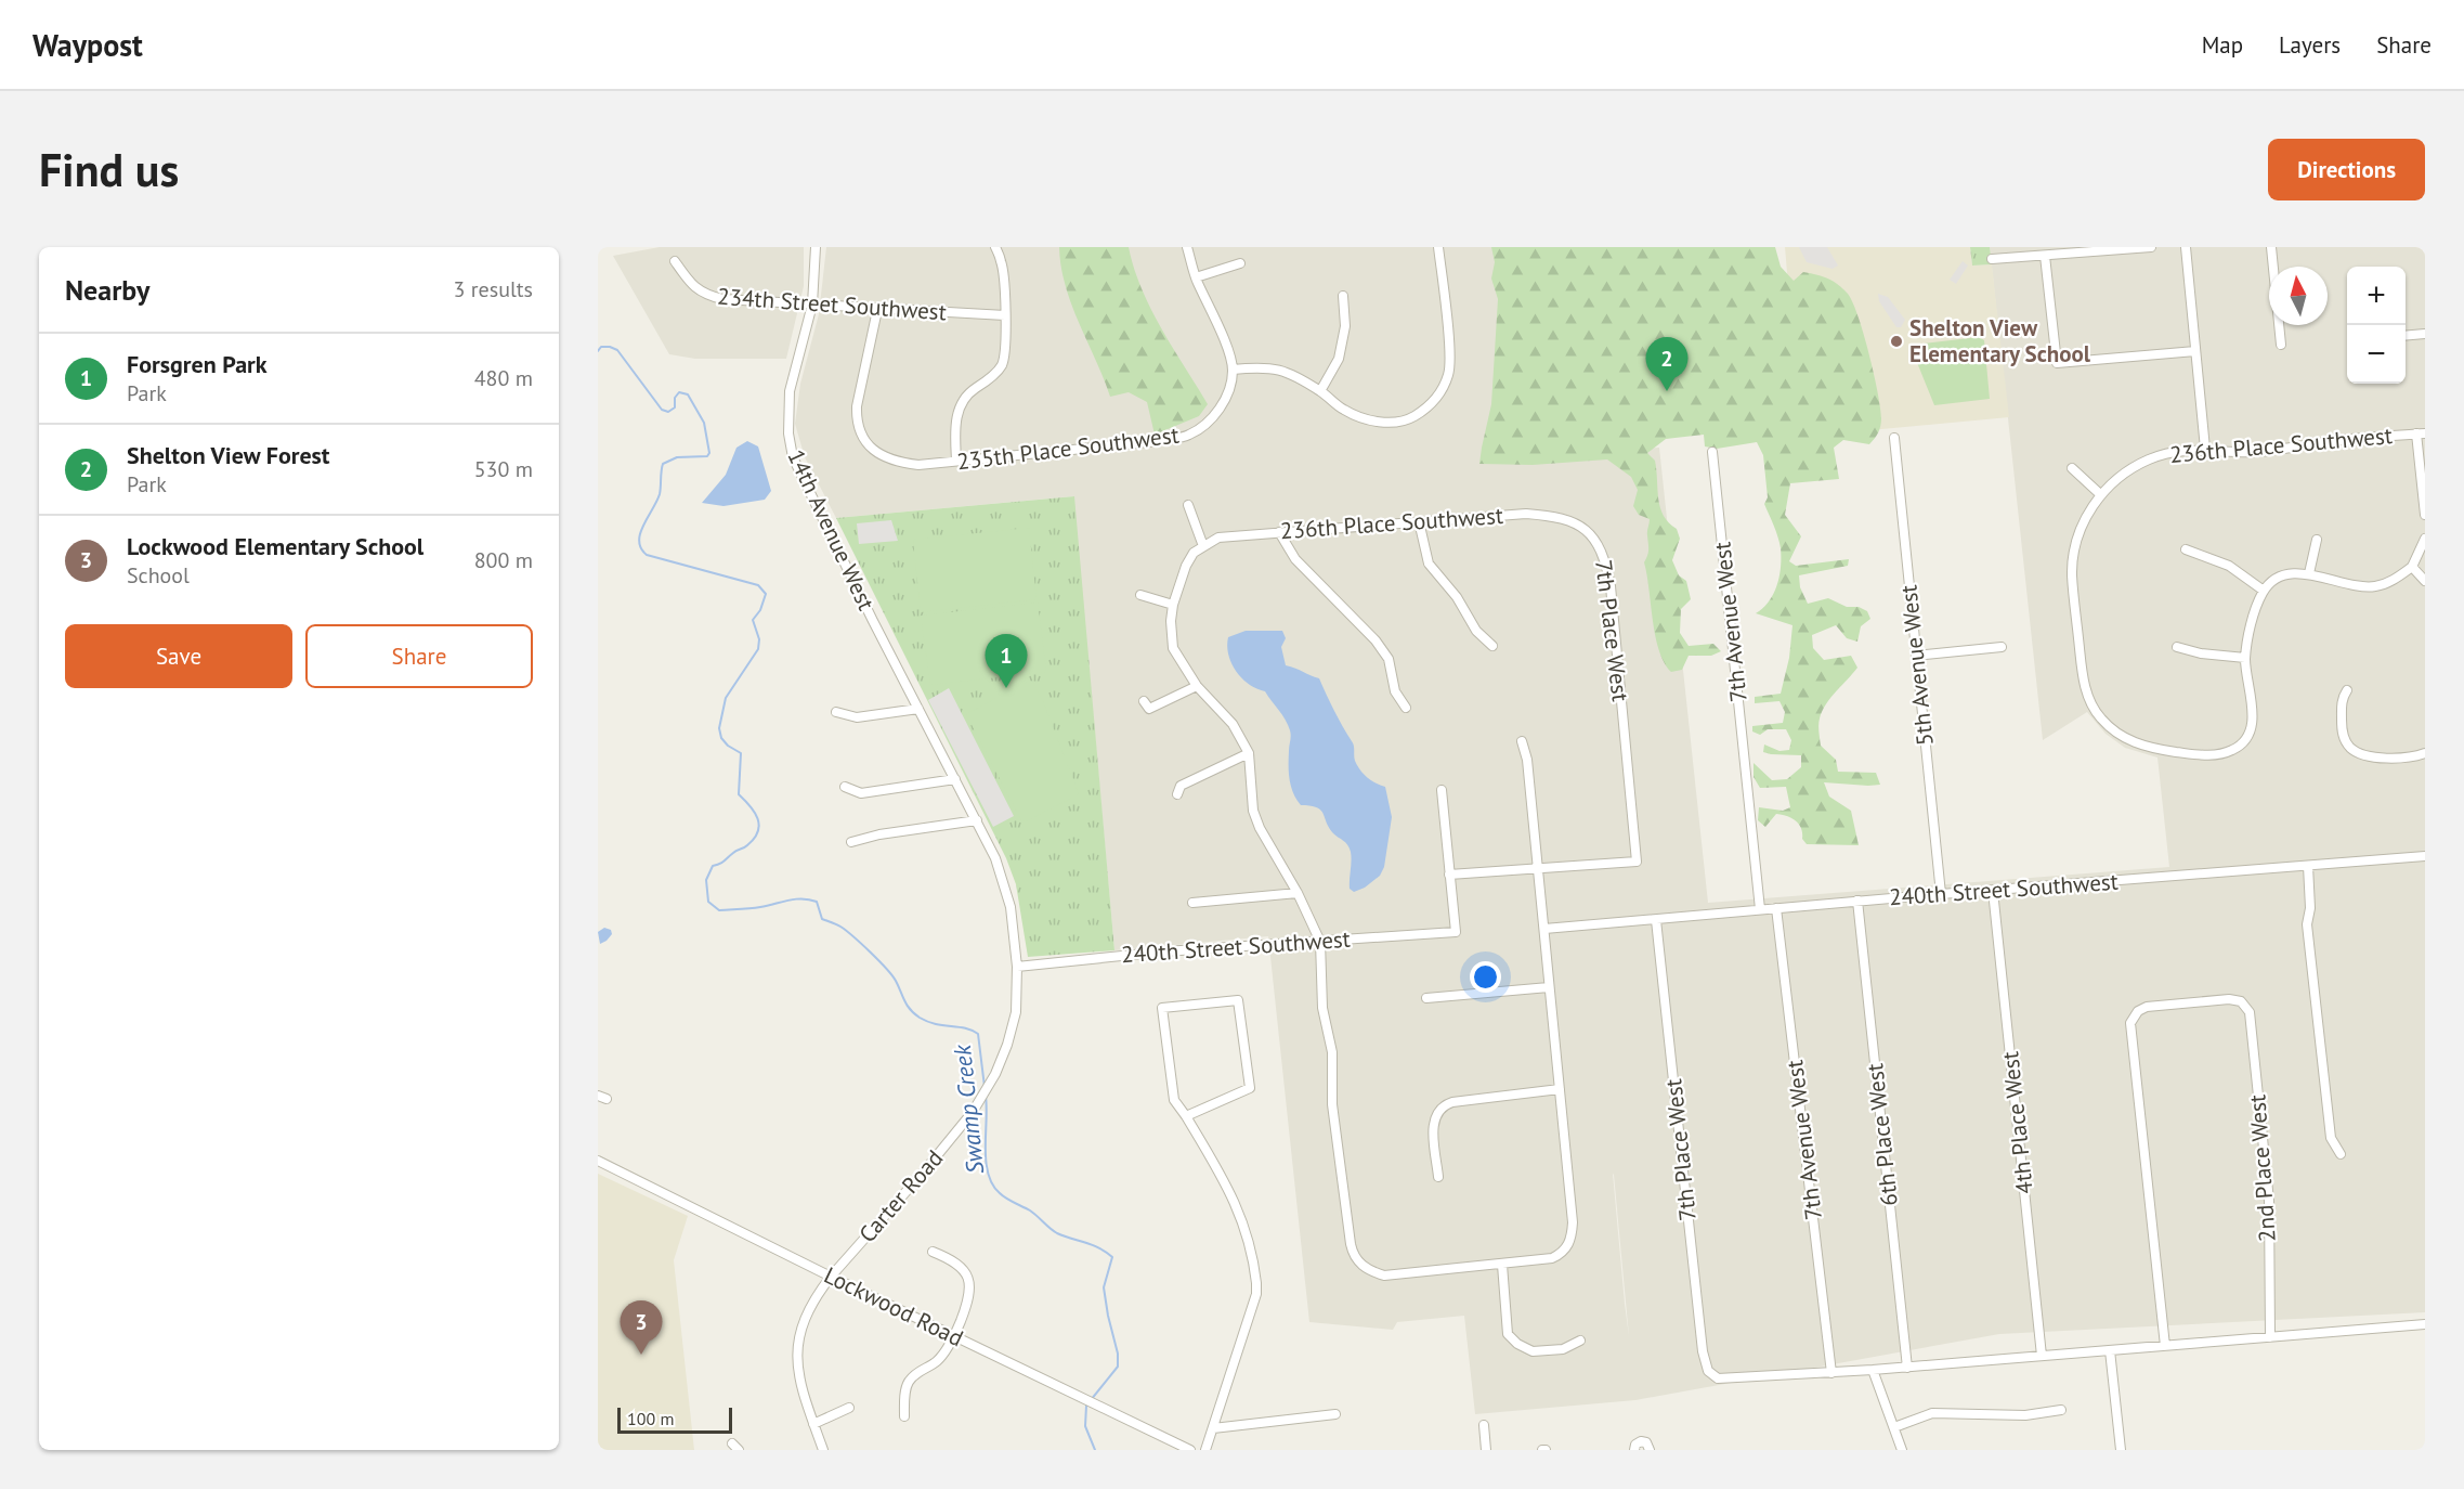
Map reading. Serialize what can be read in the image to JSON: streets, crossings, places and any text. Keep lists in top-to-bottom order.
{
  "streets": {
    "street": [
      "234th Street Southwest",
      "236th Place Southwest",
      "235th Place Southwest",
      "14th Avenue West",
      "7th Avenue West",
      "7th Place West",
      "5th Avenue West",
      "240th Street Southwest",
      "4th Place West",
      "6th Place West",
      "2nd Place West",
      "Carter Road",
      "Lockwood Road"
    ]
  },
  "crossings": [
    ["234th Street Southwest", "235th Place Southwest"],
    ["234th Street Southwest", "14th Avenue West"],
    ["236th Place Southwest", "7th Place West"],
    ["14th Avenue West", "Carter Road"],
    ["7th Avenue West", "7th Place West"],
    ["7th Avenue West", "240th Street Southwest"],
    ["7th Place West", "240th Street Southwest"],
    ["5th Avenue West", "240th Street Southwest"],
    ["240th Street Southwest", "4th Place West"],
    ["240th Street Southwest", "6th Place West"],
    ["240th Street Southwest", "Carter Road"],
    ["Carter Road", "Lockwood Road"]
  ],
  "water": ["Swamp Creek"],
  "places": ["Shelton View Elementary School"],
  "scale_bar": "100 m",
  "north": "top",
  "page": {
    "header": "Waypost",
    "nav": ["Map", "Layers", "Share"],
    "buttons": [
      "Directions",
      ["Save", "Share"]
    ],
    "title": "Find us",
    "heading": ["Nearby", "3 results"],
    "map_buttons": ["+", "−"],
    "list": [
      {
        "mark": "1",
        "name": "Forsgren Park",
        "note": "Park",
        "value": "480 m"
      },
      {
        "mark": "2",
        "name": "Shelton View Forest",
        "note": "Park",
        "value": "530 m"
      },
      {
        "mark": "3",
        "name": "Lockwood Elementary School",
        "note": "School",
        "value": "800 m"
      }
    ],
    "pins": ["2", "1", "3"],
    "scale": "100 m"
  }
}
